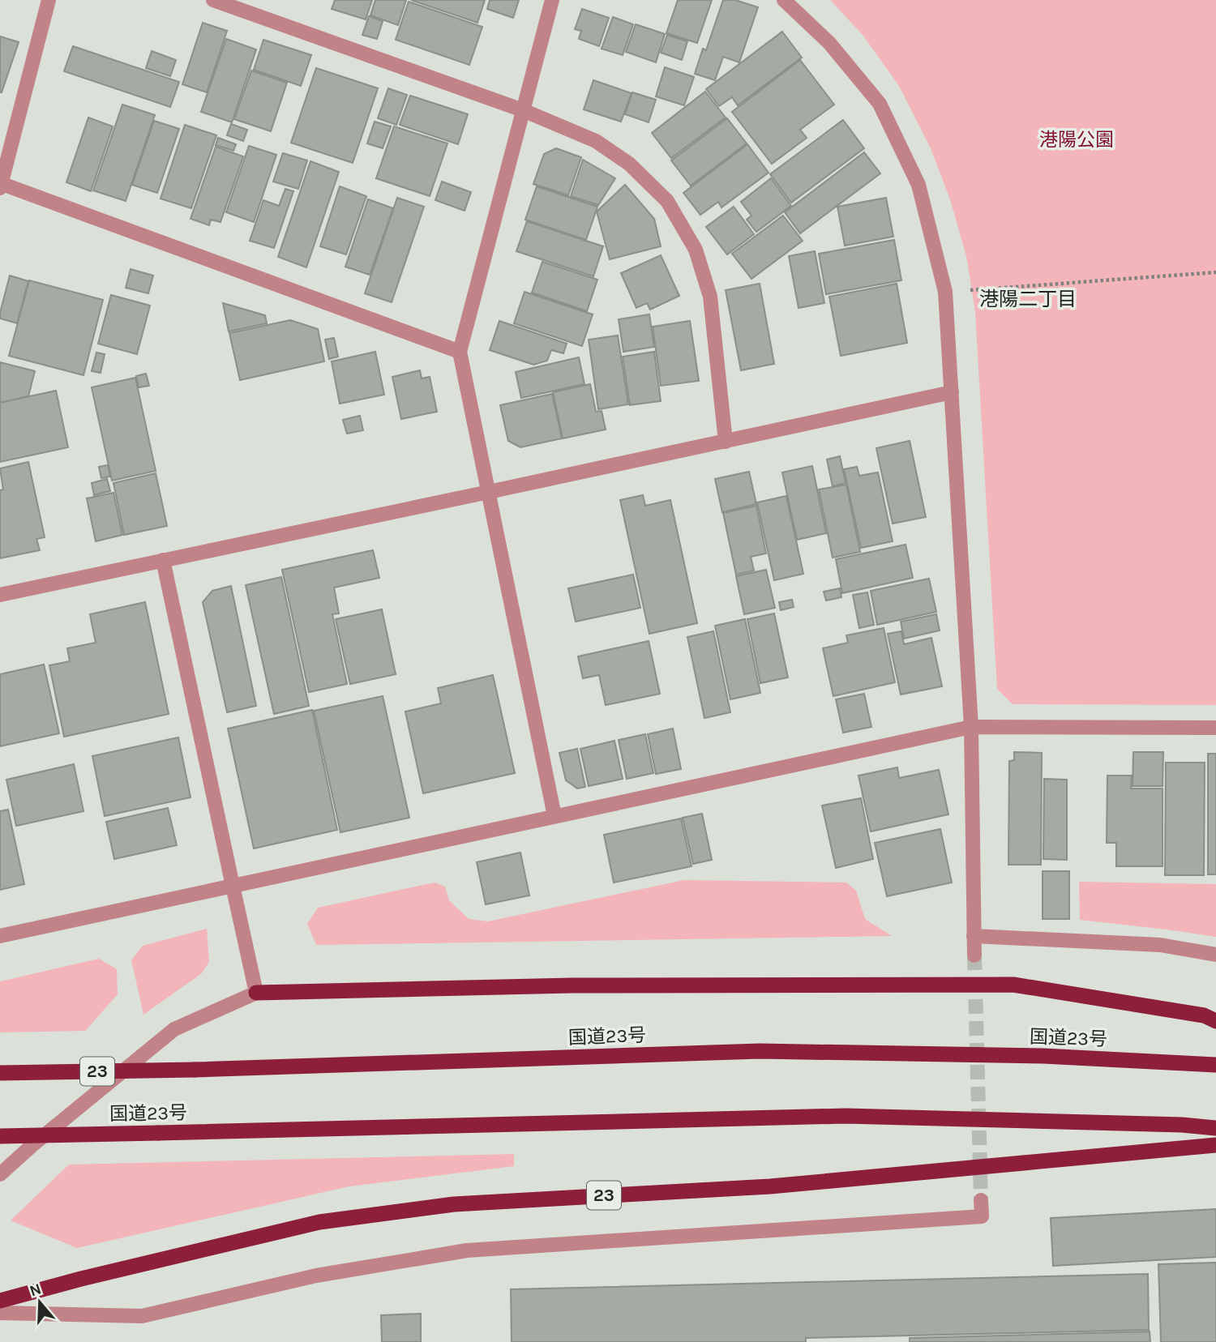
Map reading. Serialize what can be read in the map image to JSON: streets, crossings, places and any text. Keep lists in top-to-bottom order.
{
  "streets": {
    "highway": ["国道23号", "23"]
  },
  "districts": ["港陽二丁目"],
  "parks": ["港陽公園"],
  "north": "top"
}
